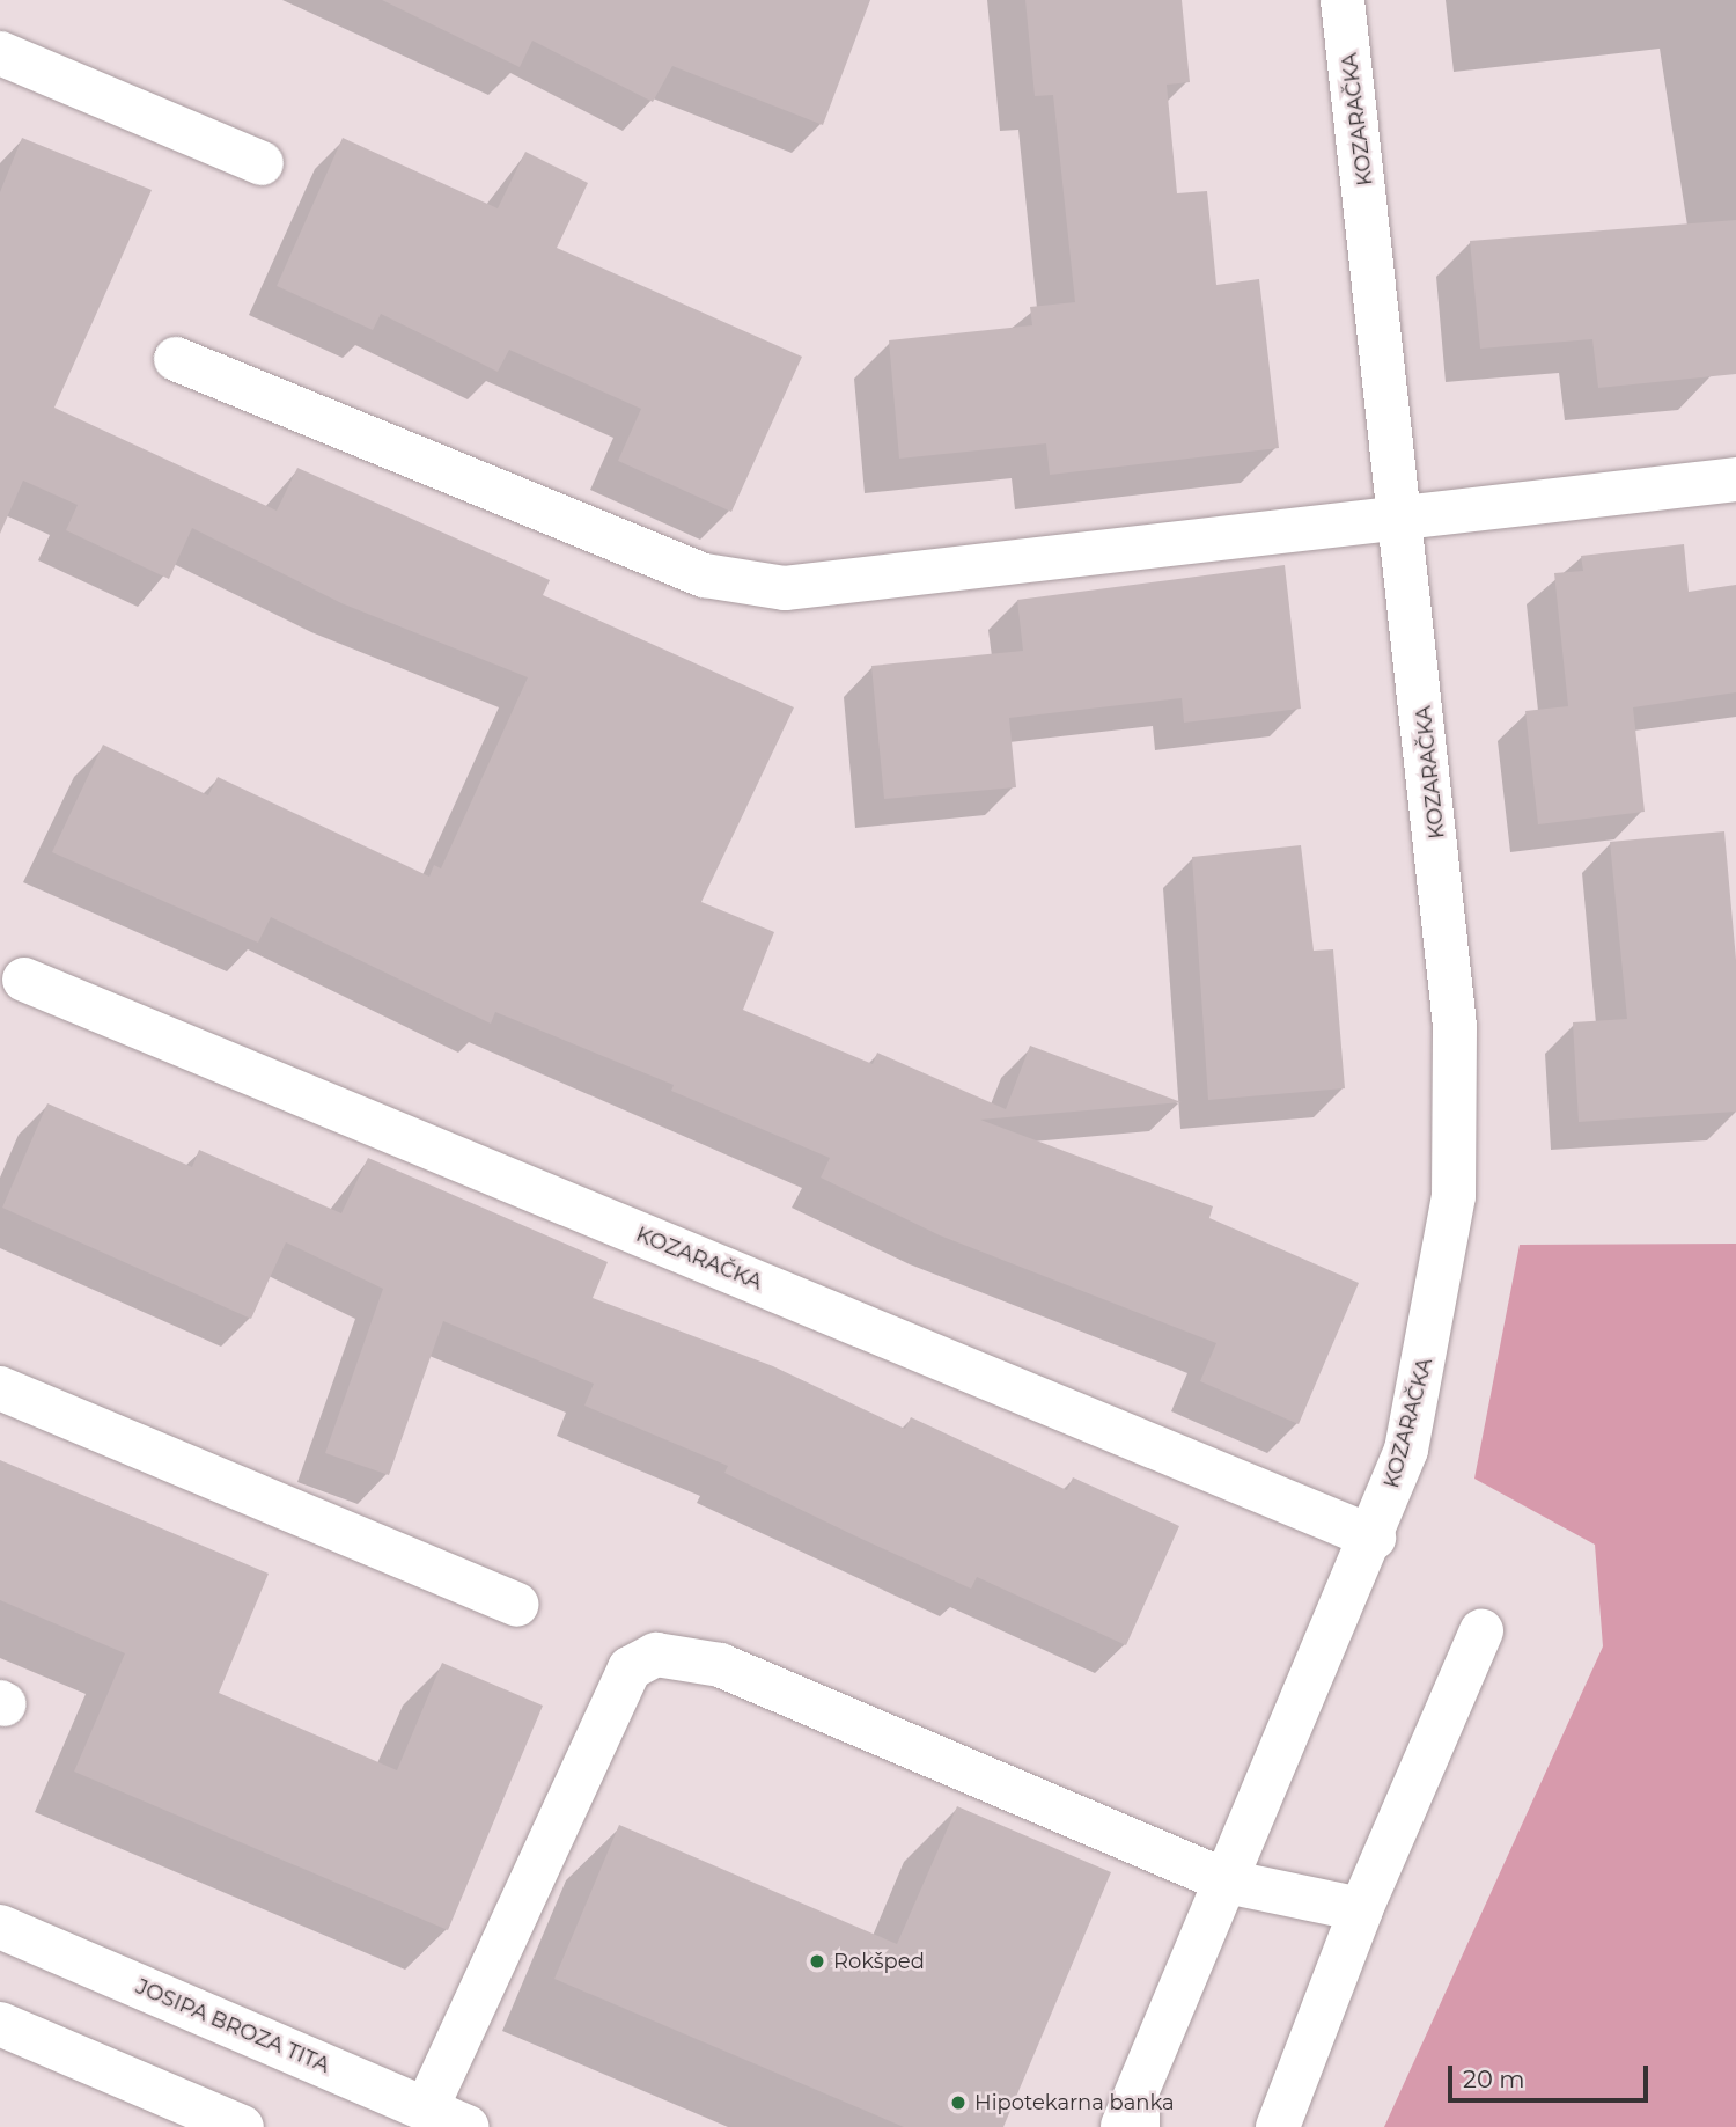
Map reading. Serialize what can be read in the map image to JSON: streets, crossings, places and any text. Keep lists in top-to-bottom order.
{
  "streets": {
    "street": ["KOZARAČKA", "JOSIPA BROZA TITA"]
  },
  "places": ["Rokšped", "Hipotekarna banka"],
  "scale_bar": "20 m"
}
